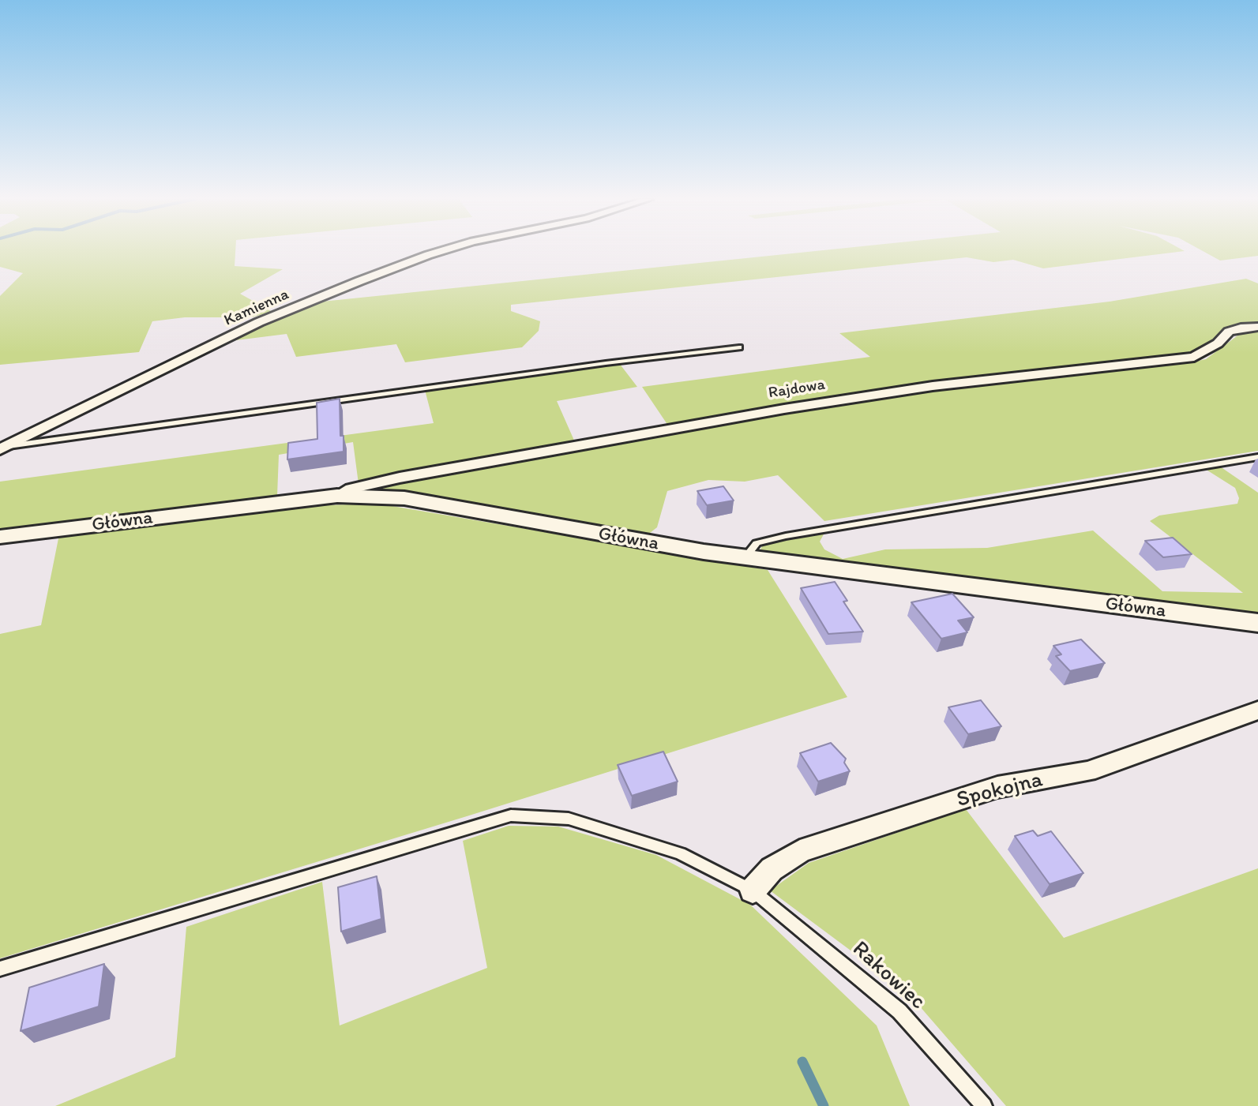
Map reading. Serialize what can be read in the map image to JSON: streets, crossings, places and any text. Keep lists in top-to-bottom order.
{
  "streets": {
    "street": [
      "Kamienna",
      "Rajdowa",
      "Główna",
      "Spokojna"
    ],
    "lane": ["Rakowiec"]
  },
  "crossings": [
    ["Rajdowa", "Główna"],
    ["Spokojna", "Rakowiec"]
  ]
}
